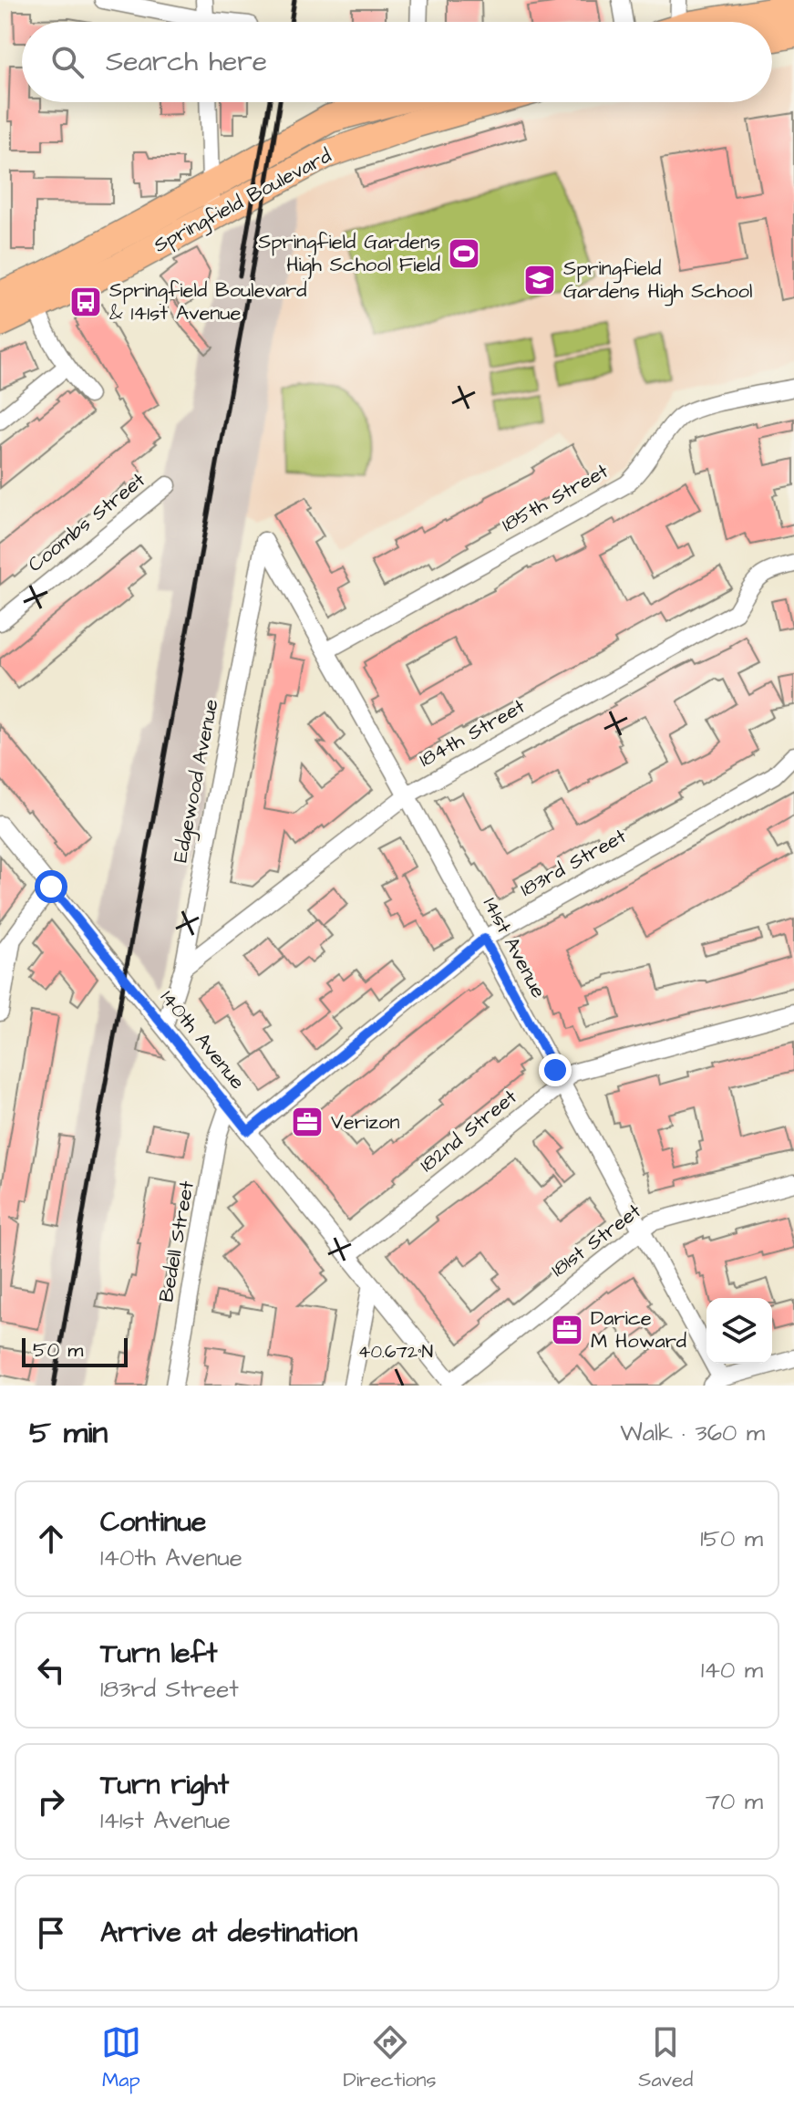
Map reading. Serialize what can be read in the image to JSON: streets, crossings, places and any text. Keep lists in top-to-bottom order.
{
  "streets": {
    "main road": ["Springfield Boulevard"],
    "street": [
      "185th Street",
      "Coombs Street",
      "184th Street",
      "Edgewood Avenue",
      "183rd Street",
      "141st Avenue",
      "140th Avenue",
      "182nd Street",
      "181st Street",
      "Bedell Street"
    ]
  },
  "crossings": [
    ["185th Street", "141st Avenue"],
    ["184th Street", "Edgewood Avenue"],
    ["184th Street", "141st Avenue"],
    ["Edgewood Avenue", "141st Avenue"],
    ["Edgewood Avenue", "140th Avenue"],
    ["183rd Street", "141st Avenue"],
    ["183rd Street", "140th Avenue"],
    ["141st Avenue", "182nd Street"],
    ["141st Avenue", "181st Street"],
    ["140th Avenue", "182nd Street"],
    ["140th Avenue", "181st Street"],
    ["140th Avenue", "Bedell Street"]
  ],
  "places": {
    "sports": ["Springfield Gardens High School Field"],
    "school or university": ["Springfield Gardens High School"],
    "bus stop": ["Springfield Boulevard & 141st Avenue"],
    "office": ["Verizon", "Darice M Howard"]
  },
  "scale_bar": "50 m",
  "page": {
    "search": "Search here",
    "scale": "50 m",
    "heading": ["5 min", "Walk · 360 m"],
    "list": [
      ["Continue", "140th Avenue", "150 m"],
      ["Turn left", "183rd Street", "140 m"],
      ["Turn right", "141st Avenue", "70 m"],
      "Arrive at destination"
    ],
    "nav": ["Map", "Directions", "Saved"]
  },
  "coordinates": ["40.672°N"]
}
